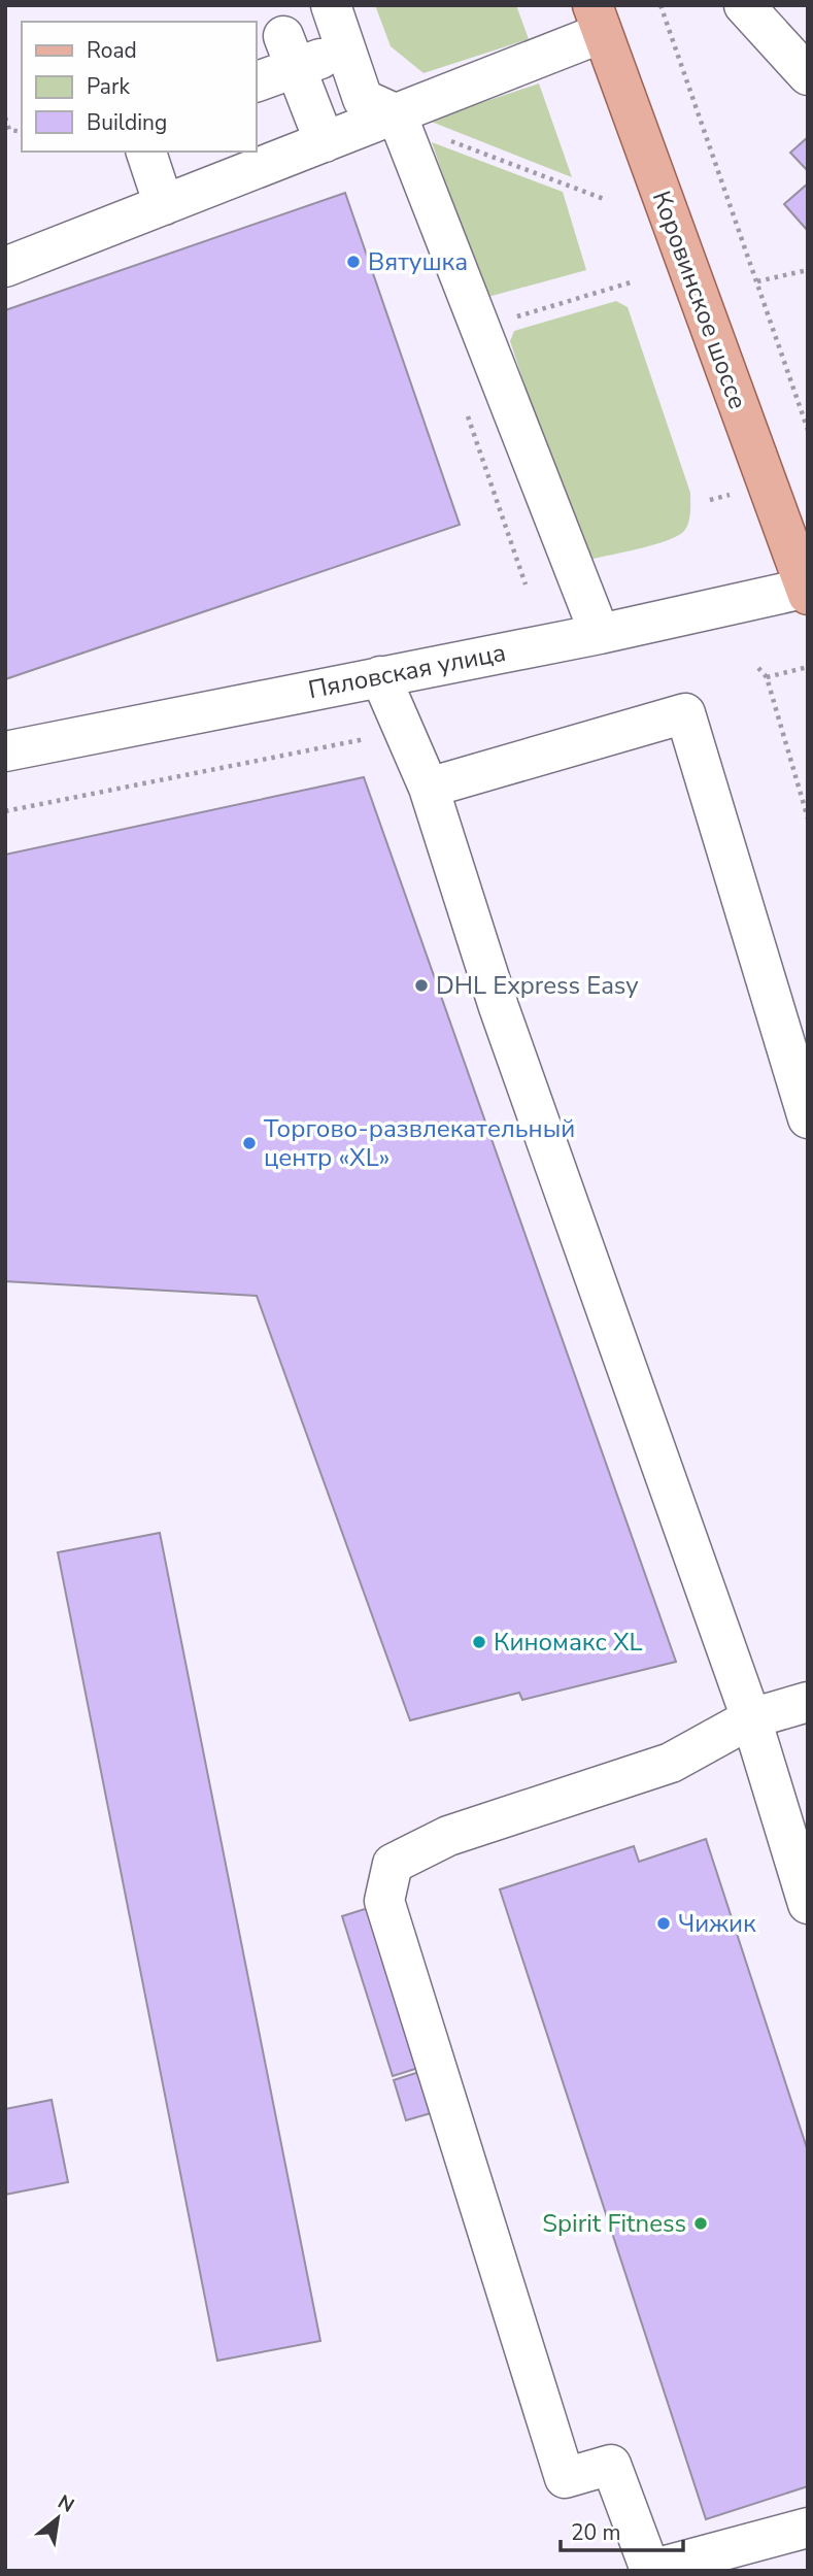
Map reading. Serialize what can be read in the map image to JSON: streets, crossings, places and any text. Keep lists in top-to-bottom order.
{
  "streets": {
    "main road": ["Коровинское шоссе"],
    "street": ["Пяловская улица"]
  },
  "crossings": [
    ["Коровинское шоссе", "Пяловская улица"]
  ],
  "places": [
    "Вятушка",
    "DHL Express Easy",
    "Торгово-развлекательный центр «XL»",
    "Киномакс XL",
    "Чижик",
    "Spirit Fitness"
  ],
  "legend": ["Road", "Park", "Building"],
  "scale_bar": "20 m",
  "north": "top right"
}
